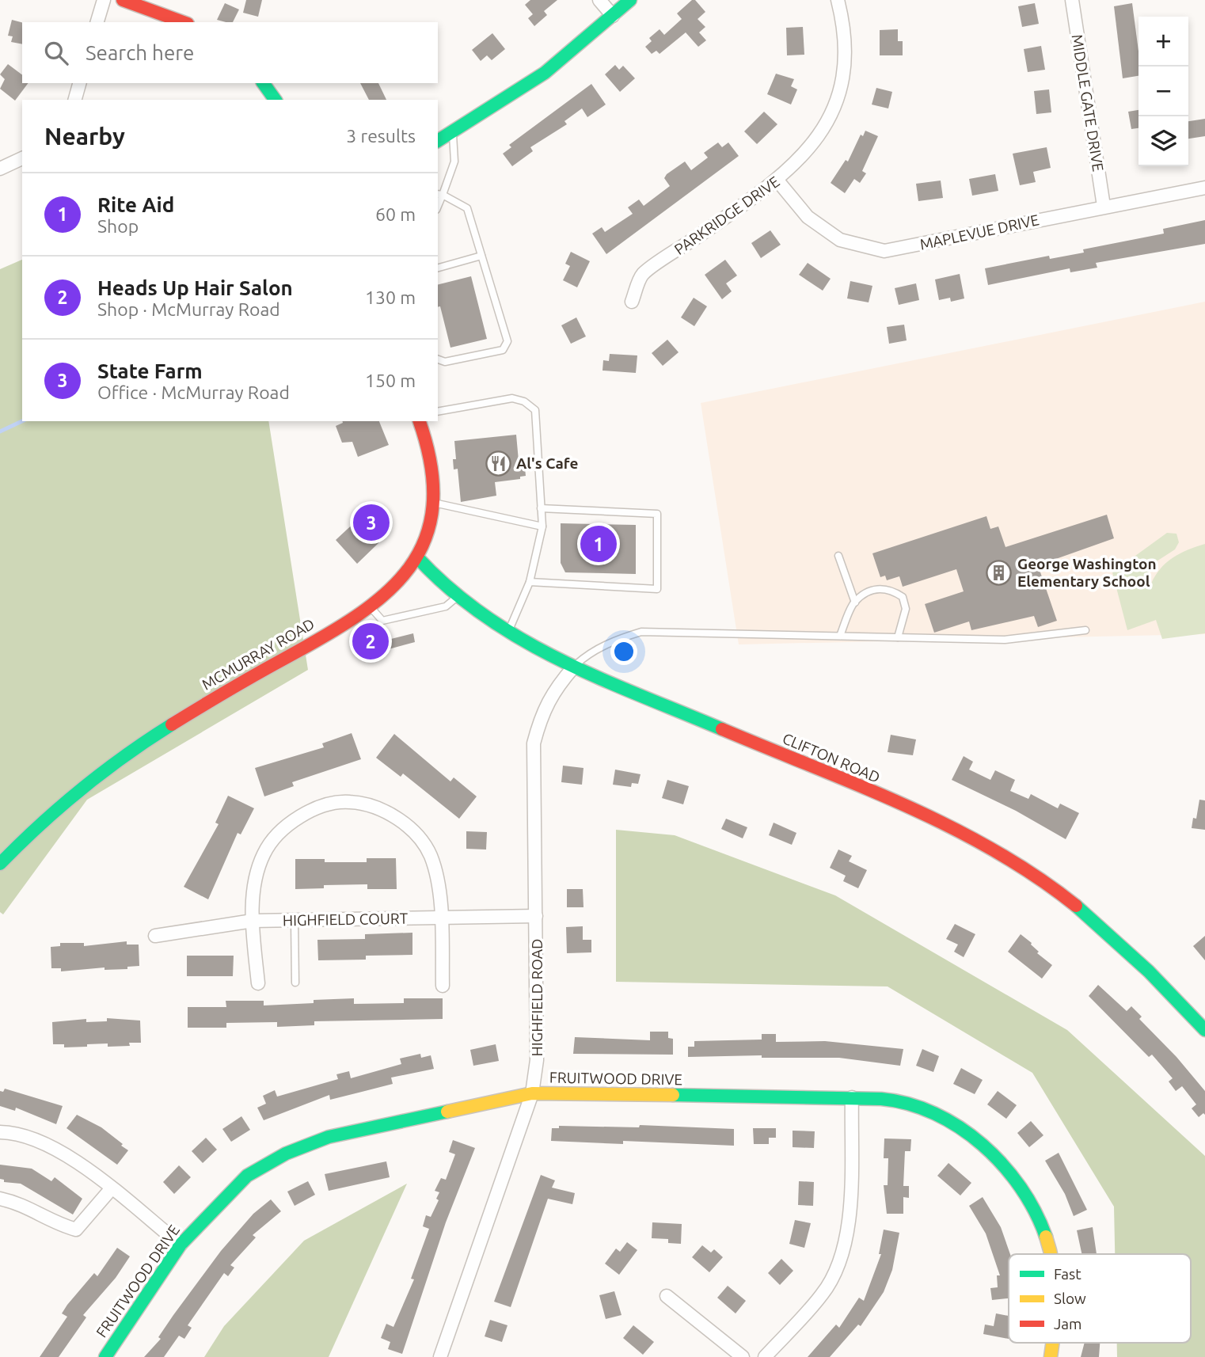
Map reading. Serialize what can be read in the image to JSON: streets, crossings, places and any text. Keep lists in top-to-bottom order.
{
  "streets": {
    "street": [
      "MIDDLE GATE DRIVE",
      "PARKRIDGE DRIVE",
      "MAPLEVUE DRIVE",
      "MCMURRAY ROAD",
      "CLIFTON ROAD",
      "HIGHFIELD COURT",
      "HIGHFIELD ROAD",
      "FRUITWOOD DRIVE"
    ]
  },
  "crossings": [
    ["MIDDLE GATE DRIVE", "MAPLEVUE DRIVE"],
    ["PARKRIDGE DRIVE", "MAPLEVUE DRIVE"],
    ["MCMURRAY ROAD", "CLIFTON ROAD"],
    ["CLIFTON ROAD", "HIGHFIELD ROAD"],
    ["HIGHFIELD COURT", "HIGHFIELD ROAD"],
    ["HIGHFIELD ROAD", "FRUITWOOD DRIVE"]
  ],
  "places": {
    "restaurant": ["Al's Cafe"],
    "building": ["George Washington Elementary School"]
  },
  "legend": ["Fast", "Slow", "Jam"],
  "page": {
    "map_buttons": ["+", "−"],
    "search": "Search here",
    "heading": ["Nearby", "3 results"],
    "list": [
      {
        "mark": "1",
        "name": "Rite Aid",
        "note": "Shop",
        "value": "60 m"
      },
      {
        "mark": "2",
        "name": "Heads Up Hair Salon",
        "note": "Shop · McMurray Road",
        "value": "130 m"
      },
      {
        "mark": "3",
        "name": "State Farm",
        "note": "Office · McMurray Road",
        "value": "150 m"
      }
    ],
    "pins": ["3", "1", "2"]
  }
}
